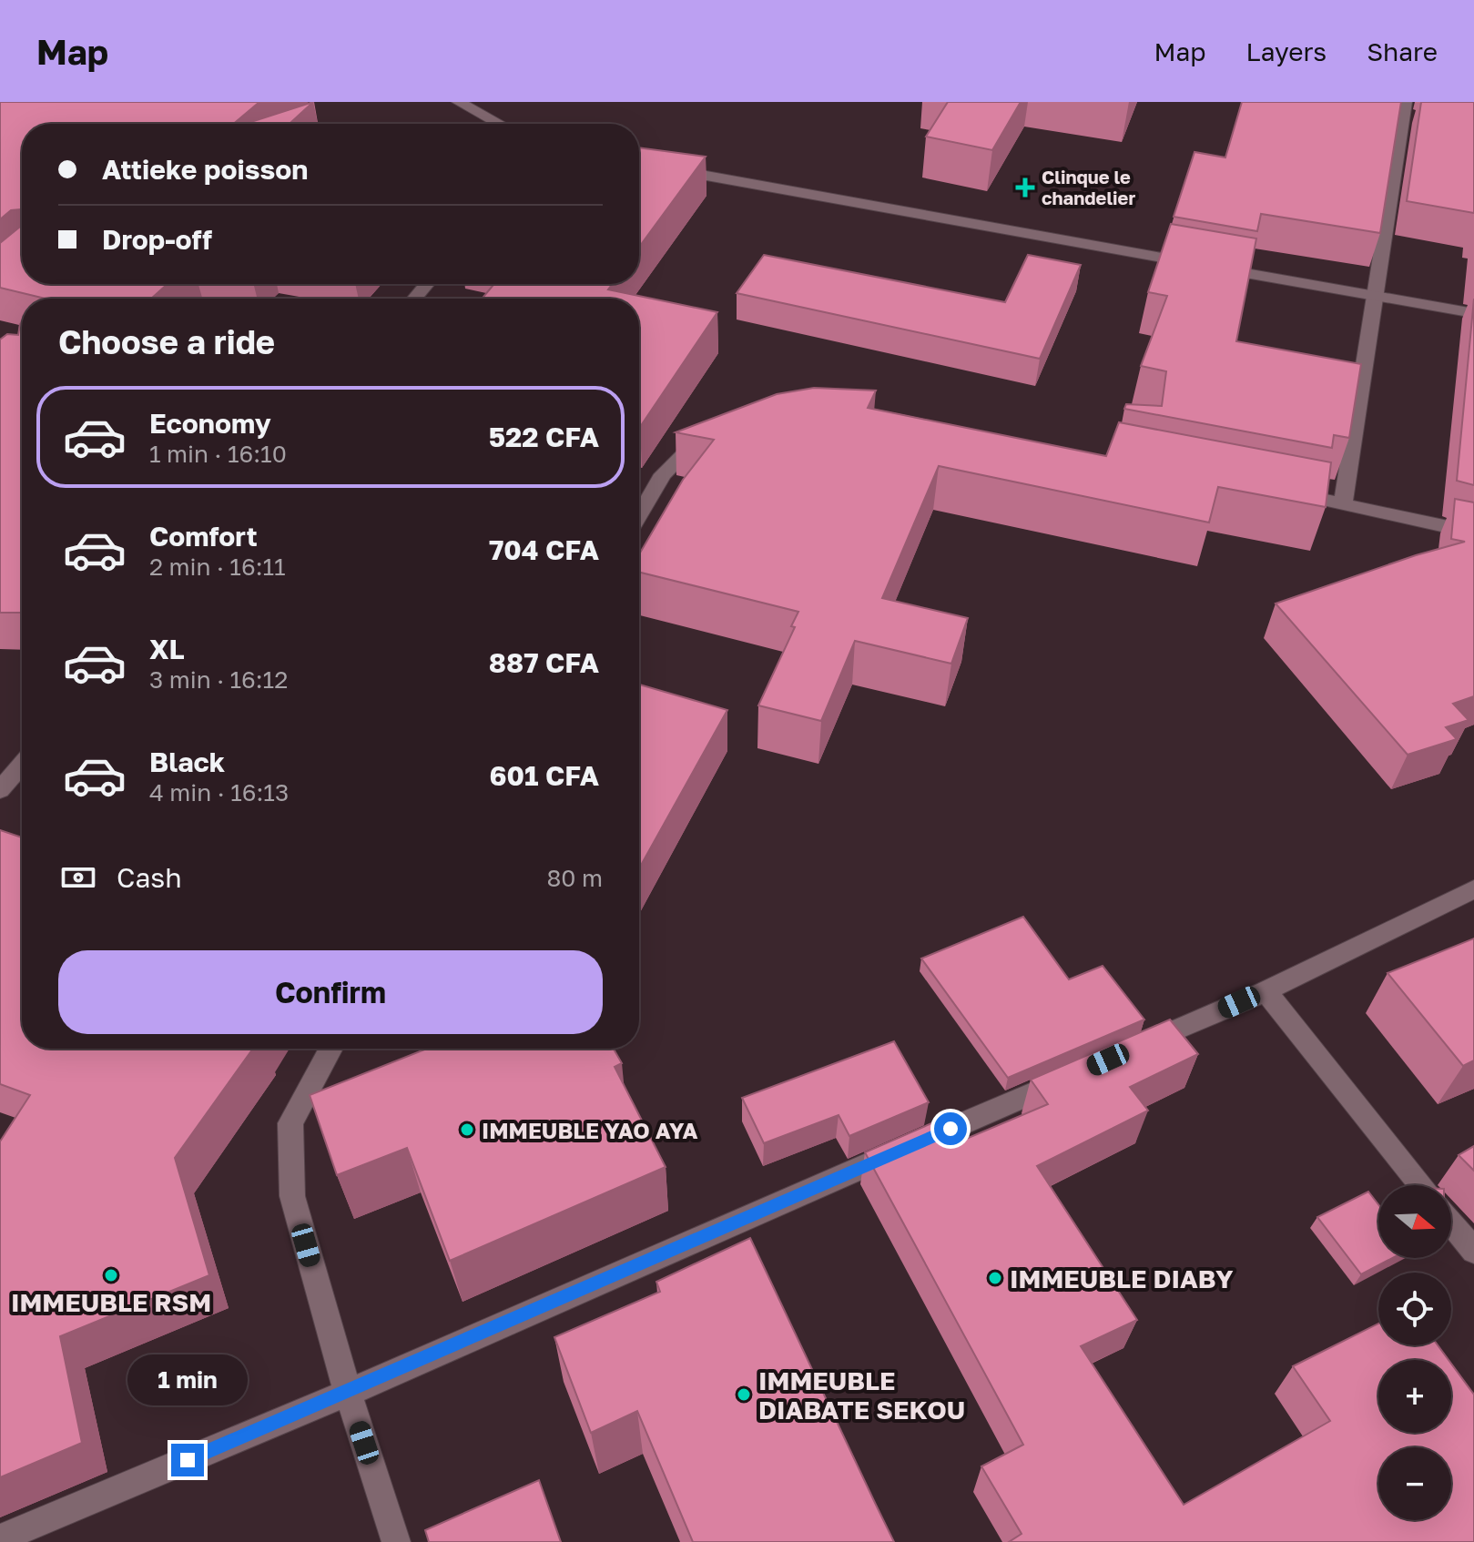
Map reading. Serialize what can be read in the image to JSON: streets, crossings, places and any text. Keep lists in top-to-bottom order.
{
  "places": {
    "health": ["Clinque le chandelier"],
    "other": [
      "IMMEUBLE YAO AYA",
      "IMMEUBLE RSM",
      "IMMEUBLE DIABY",
      "IMMEUBLE DIABATE SEKOU"
    ]
  },
  "north": "right",
  "page": {
    "header": "Map",
    "nav": ["Map", "Layers", "Share"],
    "banner": ["Attieke poisson", "Drop-off"],
    "heading": "Choose a ride",
    "list": [
      {
        "name": "Economy",
        "note": "1 min · 16:10",
        "value": "522 CFA"
      },
      {
        "name": "Comfort",
        "note": "2 min · 16:11",
        "value": "704 CFA"
      },
      {
        "name": "XL",
        "note": "3 min · 16:12",
        "value": "887 CFA"
      },
      {
        "name": "Black",
        "note": "4 min · 16:13",
        "value": "601 CFA"
      }
    ],
    "pay": ["Cash", "80 m"],
    "buttons": "Confirm",
    "map_buttons": ["+", "−"],
    "bubble": "1 min"
  }
}
